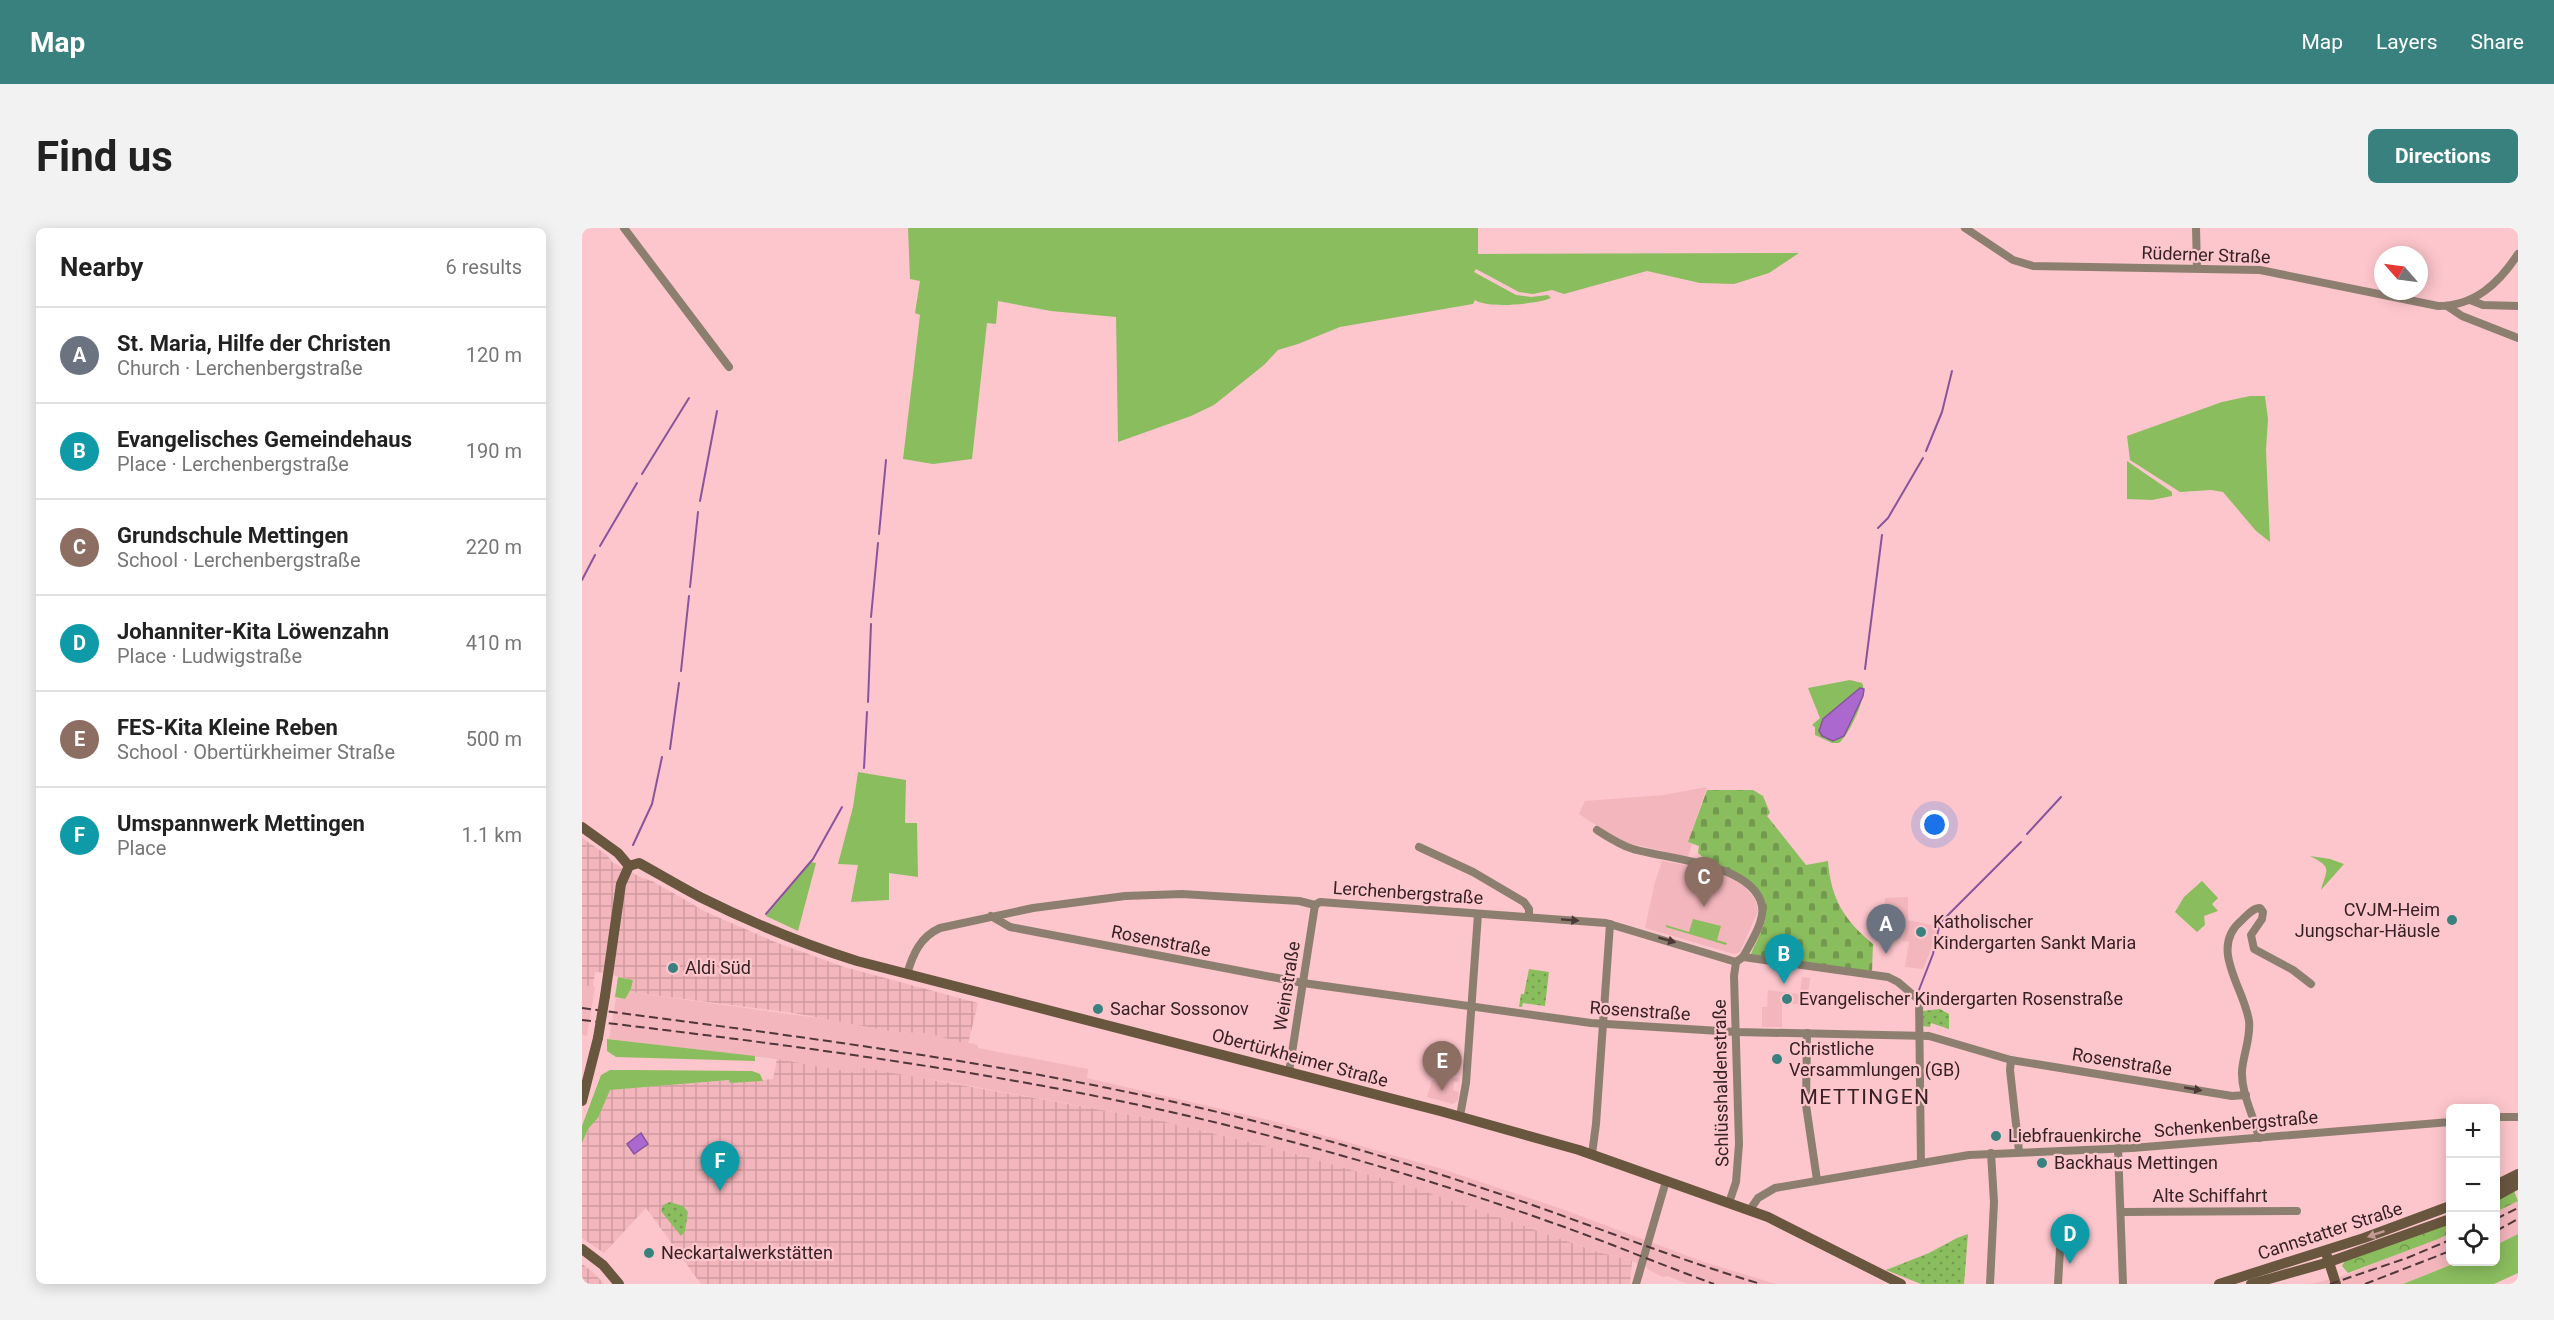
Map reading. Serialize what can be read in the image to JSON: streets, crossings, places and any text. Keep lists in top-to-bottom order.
{
  "streets": {
    "main road": ["Obertürkheimer Straße", "Cannstatter Straße"],
    "street": [
      "Rüderner Straße",
      "Lerchenbergstraße",
      "Rosenstraße",
      "Weinstraße",
      "Schlüsshaldenstraße",
      "Schenkenbergstraße",
      "Alte Schiffahrt"
    ]
  },
  "crossings": [
    ["Lerchenbergstraße", "Rosenstraße"],
    ["Lerchenbergstraße", "Weinstraße"],
    ["Lerchenbergstraße", "Obertürkheimer Straße"],
    ["Lerchenbergstraße", "Schlüsshaldenstraße"],
    ["Rosenstraße", "Weinstraße"],
    ["Rosenstraße", "Schlüsshaldenstraße"],
    ["Weinstraße", "Obertürkheimer Straße"],
    ["Obertürkheimer Straße", "Schlüsshaldenstraße"]
  ],
  "districts": ["METTINGEN"],
  "places": [
    "CVJM-Heim Jungschar-Häusle",
    "Katholischer Kindergarten Sankt Maria",
    "Aldi Süd",
    "Evangelischer Kindergarten Rosenstraße",
    "Sachar Sossonov",
    "Christliche Versammlungen (GB)",
    "Liebfrauenkirche",
    "Backhaus Mettingen",
    "Neckartalwerkstätten"
  ],
  "north": "top left",
  "page": {
    "header": "Map",
    "nav": ["Map", "Layers", "Share"],
    "buttons": "Directions",
    "title": "Find us",
    "heading": ["Nearby", "6 results"],
    "list": [
      {
        "mark": "A",
        "name": "St. Maria, Hilfe der Christen",
        "note": "Church · Lerchenbergstraße",
        "value": "120 m"
      },
      {
        "mark": "B",
        "name": "Evangelisches Gemeindehaus",
        "note": "Place · Lerchenbergstraße",
        "value": "190 m"
      },
      {
        "mark": "C",
        "name": "Grundschule Mettingen",
        "note": "School · Lerchenbergstraße",
        "value": "220 m"
      },
      {
        "mark": "D",
        "name": "Johanniter-Kita Löwenzahn",
        "note": "Place · Ludwigstraße",
        "value": "410 m"
      },
      {
        "mark": "E",
        "name": "FES-Kita Kleine Reben",
        "note": "School · Obertürkheimer Straße",
        "value": "500 m"
      },
      {
        "mark": "F",
        "name": "Umspannwerk Mettingen",
        "note": "Place",
        "value": "1.1 km"
      }
    ],
    "pins": [
      "C",
      "A",
      "B",
      "E",
      "F",
      "D"
    ],
    "map_buttons": ["+", "−"]
  }
}
